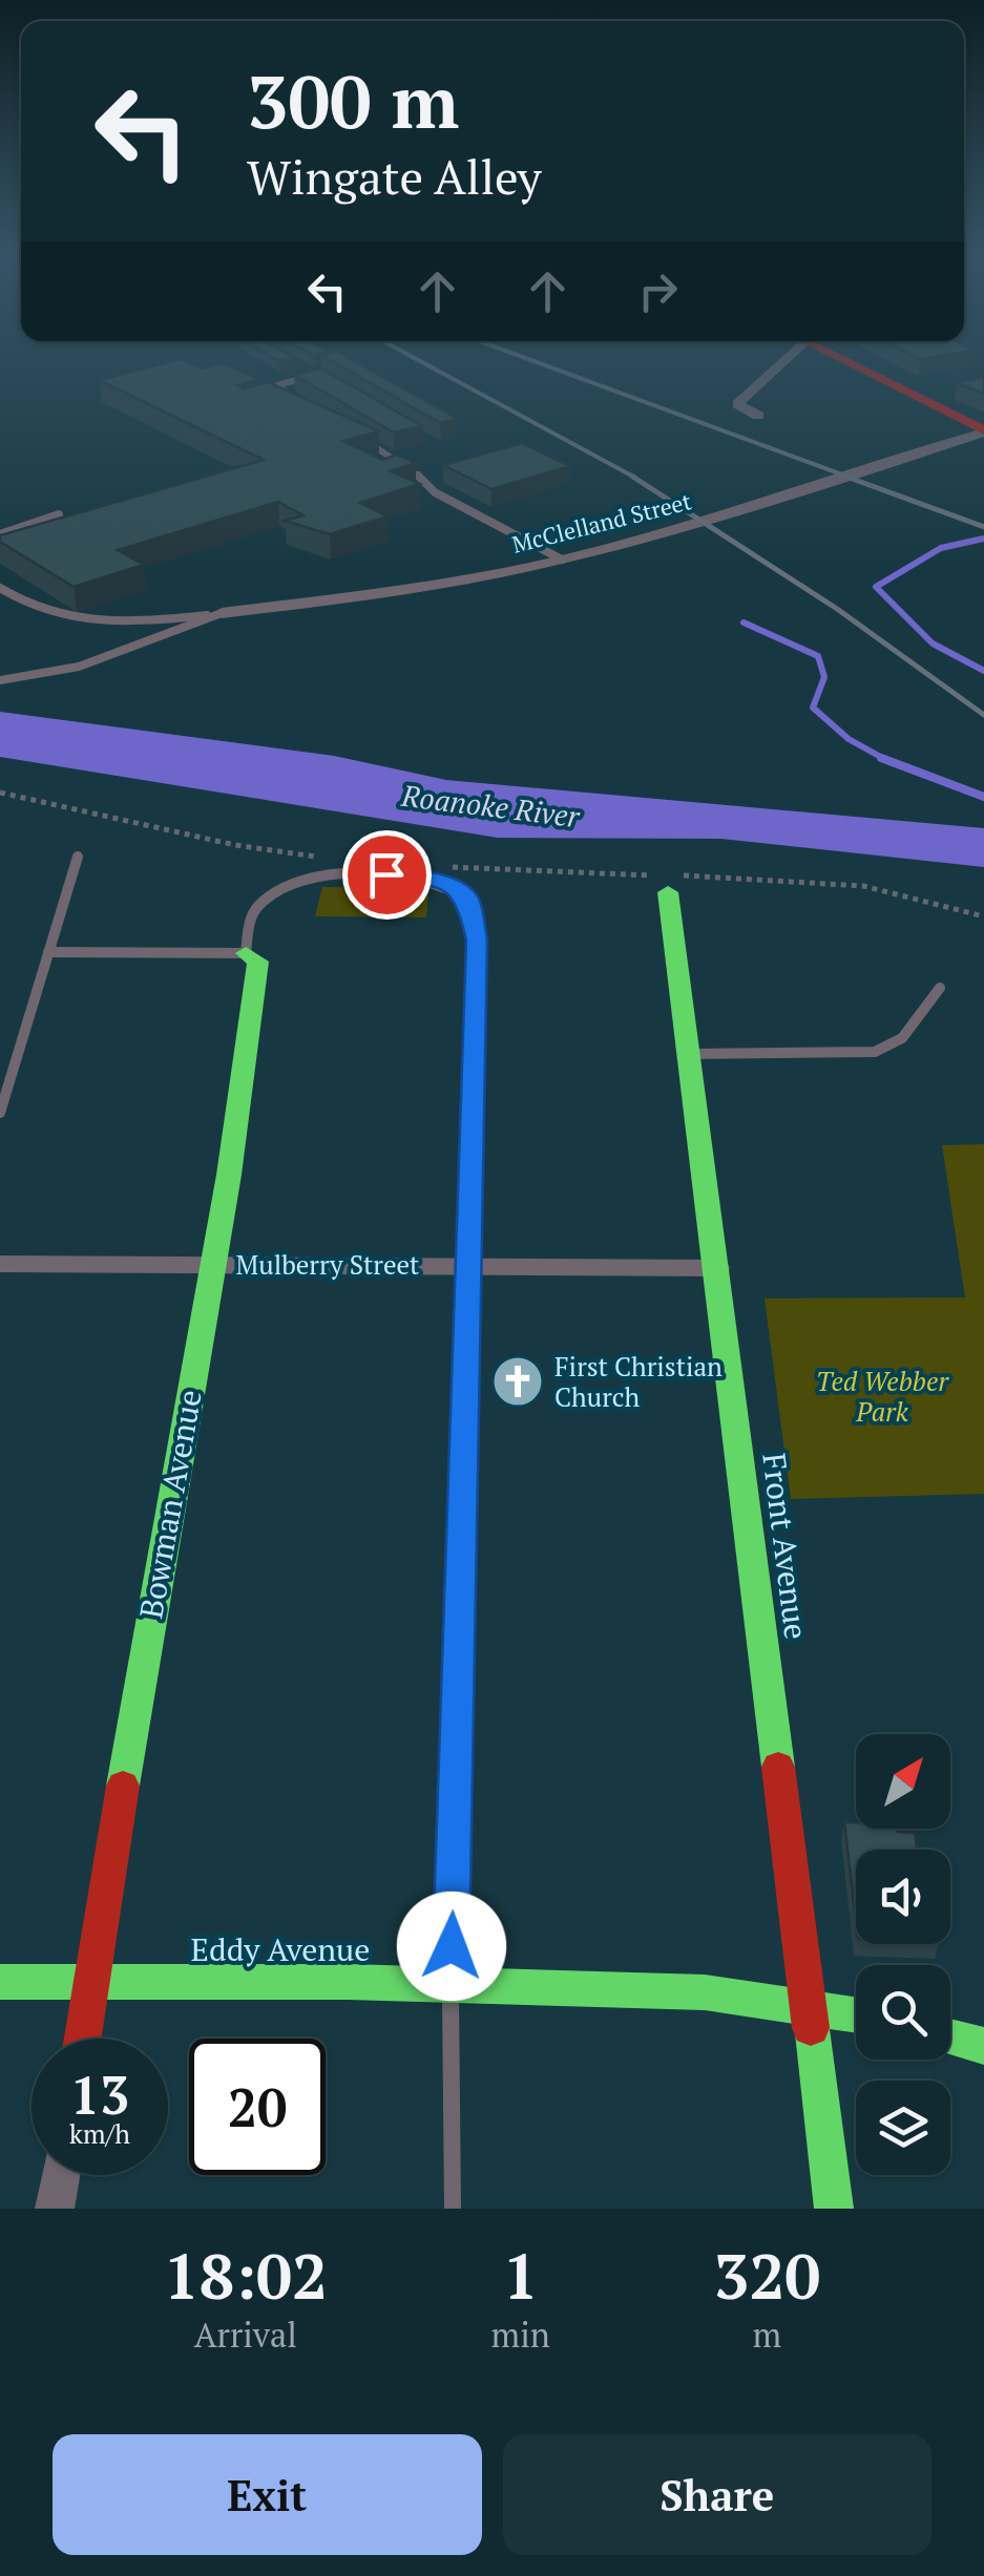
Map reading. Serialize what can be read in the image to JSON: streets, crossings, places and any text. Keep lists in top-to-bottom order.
{
  "streets": {
    "street": [
      "McClelland Street",
      "Mulberry Street",
      "Bowman Avenue",
      "Front Avenue",
      "Eddy Avenue"
    ]
  },
  "crossings": [
    ["Mulberry Street", "Bowman Avenue"],
    ["Mulberry Street", "Front Avenue"],
    ["Bowman Avenue", "Eddy Avenue"],
    ["Front Avenue", "Eddy Avenue"]
  ],
  "water": ["Roanoke River"],
  "parks": ["Ted Webber Park"],
  "places": {
    "church": ["First Christian Church"]
  },
  "north": "top right",
  "page": {
    "turn": ["300 m", "Wingate Alley"],
    "speed": "13 km/h",
    "limit": "20",
    "eta": [
      "18:02",
      "Arrival",
      "1",
      "min",
      "320",
      "m"
    ],
    "buttons": ["Exit", "Share"]
  }
}
